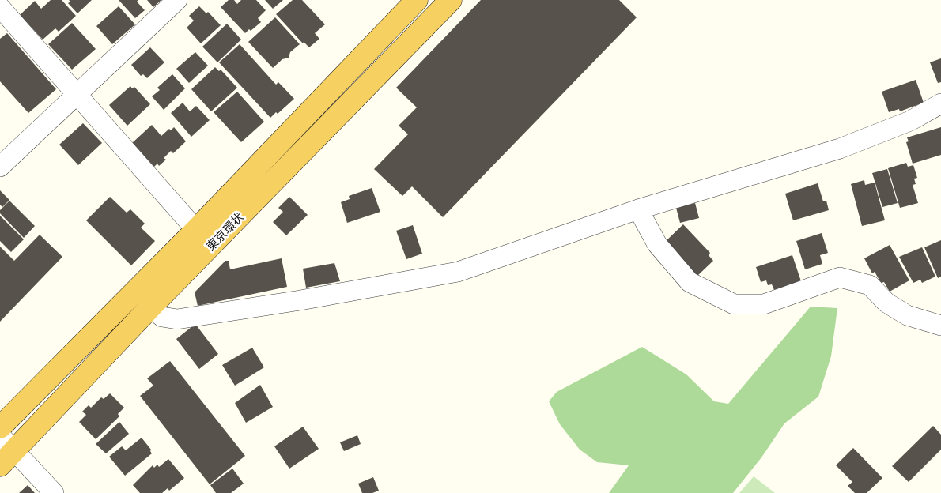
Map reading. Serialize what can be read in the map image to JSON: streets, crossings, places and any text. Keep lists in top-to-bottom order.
{
  "streets": {
    "highway": ["東京環状"]
  }
}
